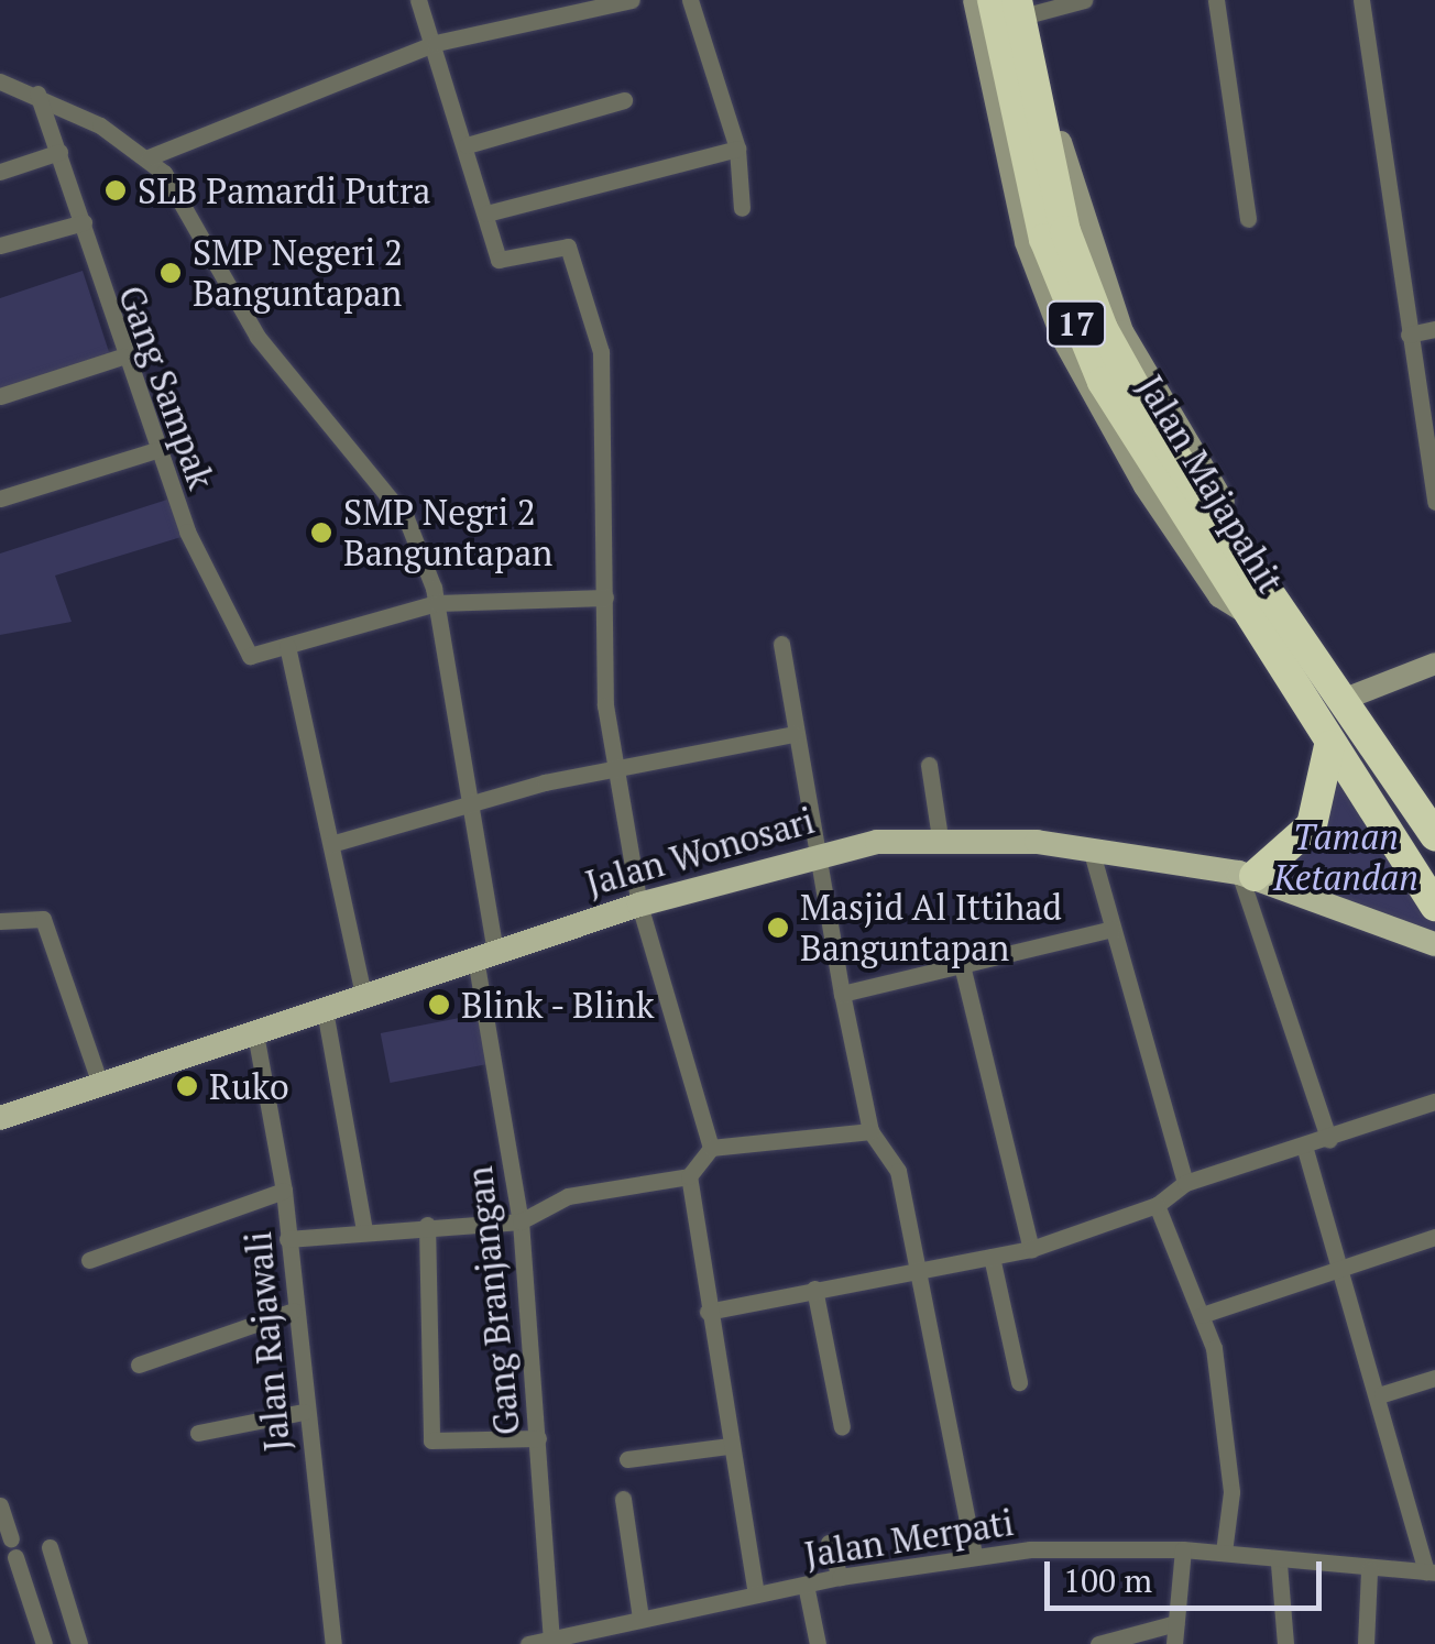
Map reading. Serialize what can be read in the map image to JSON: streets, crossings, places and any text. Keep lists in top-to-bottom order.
{
  "streets": {
    "highway": ["17", "Jalan Majapahit"],
    "main road": ["Jalan Wonosari"],
    "street": [
      "Gang Sampak",
      "Gang Branjangan",
      "Jalan Rajawali",
      "Jalan Merpati"
    ]
  },
  "crossings": [
    ["Jalan Wonosari", "Gang Branjangan"],
    ["Jalan Wonosari", "Jalan Rajawali"],
    ["Gang Branjangan", "Jalan Merpati"]
  ],
  "parks": ["Taman Ketandan"],
  "places": [
    "SLB Pamardi Putra",
    "SMP Negeri 2 Banguntapan",
    "SMP Negri 2 Banguntapan",
    "Masjid Al Ittihad Banguntapan",
    "Blink - Blink",
    "Ruko"
  ],
  "scale_bar": "100 m"
}
